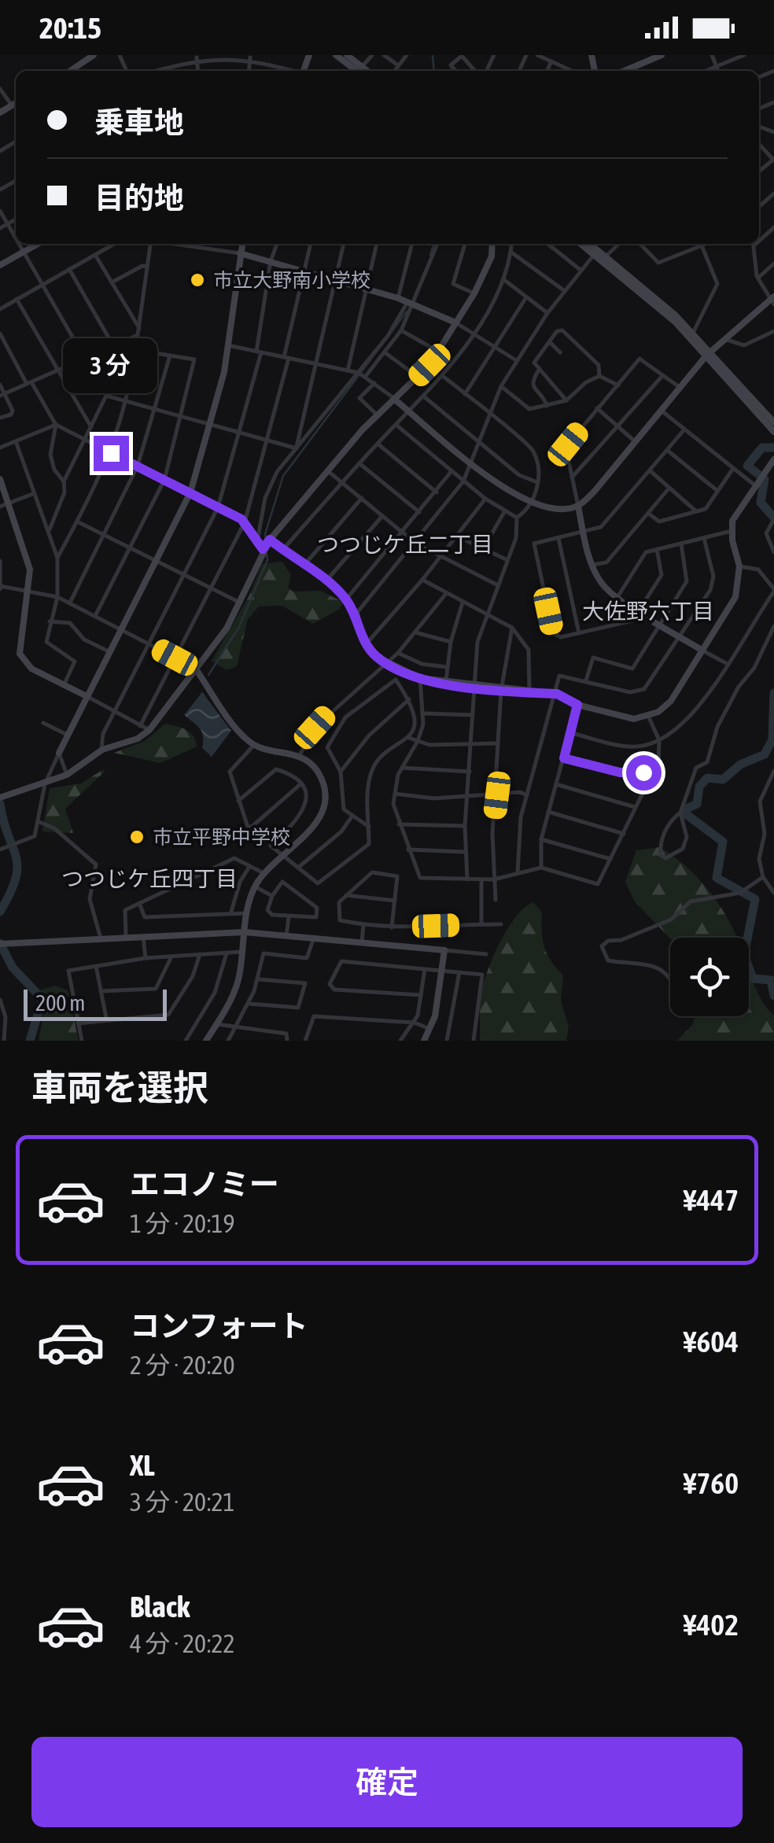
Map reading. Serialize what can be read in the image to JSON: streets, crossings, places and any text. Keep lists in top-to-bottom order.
{
  "districts": ["つつじケ丘二丁目", "大佐野六丁目", "つつじケ丘四丁目"],
  "places": ["市立大野南小学校", "市立平野中学校"],
  "scale_bar": "200 m",
  "page": {
    "status": "20:15",
    "banner": ["乗車地", "目的地"],
    "bubble": "3 分",
    "scale": "200 m",
    "heading": "車両を選択",
    "list": [
      {
        "name": "エコノミー",
        "note": "1 分 · 20:19",
        "value": "¥447"
      },
      {
        "name": "コンフォート",
        "note": "2 分 · 20:20",
        "value": "¥604"
      },
      {
        "name": "XL",
        "note": "3 分 · 20:21",
        "value": "¥760"
      },
      {
        "name": "Black",
        "note": "4 分 · 20:22",
        "value": "¥402"
      }
    ],
    "buttons": "確定"
  }
}
